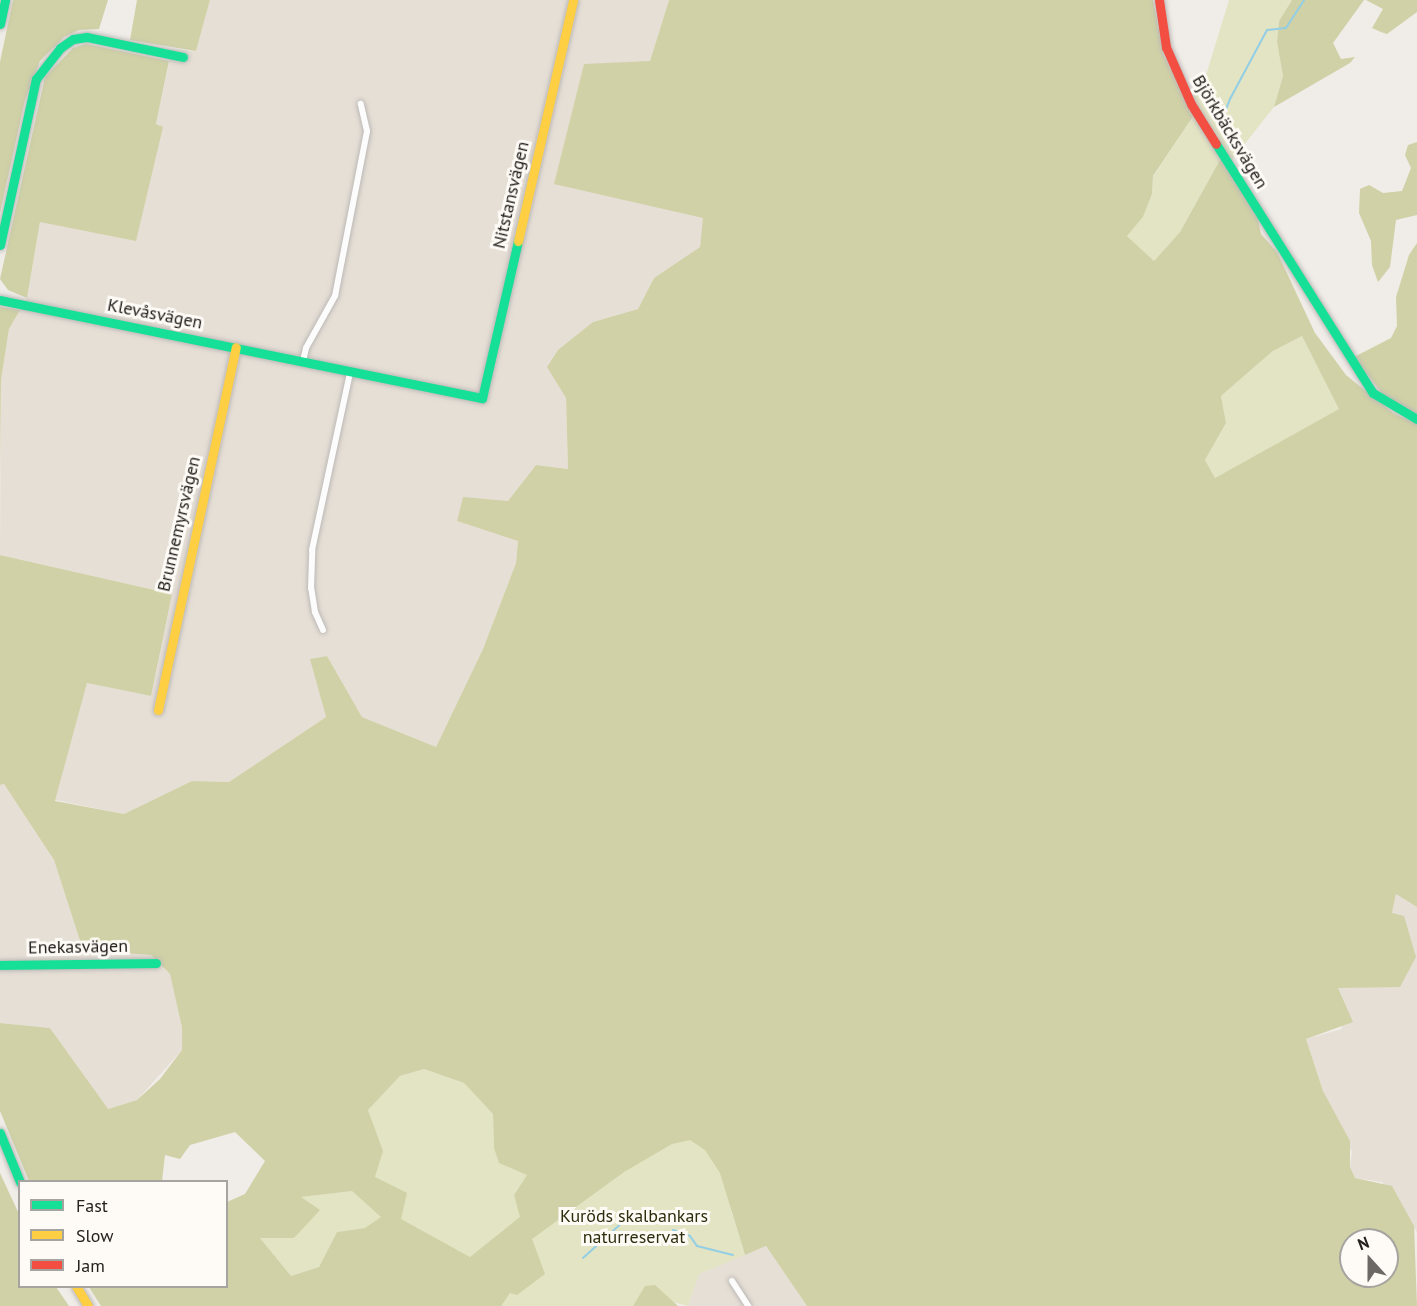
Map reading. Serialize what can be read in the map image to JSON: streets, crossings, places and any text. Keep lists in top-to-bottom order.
{
  "streets": {
    "street": [
      "Björkbäcksvägen",
      "Nitstansvägen",
      "Klevåsvägen",
      "Brunnemyrsvägen",
      "Enekasvägen"
    ]
  },
  "crossings": [
    ["Nitstansvägen", "Klevåsvägen"],
    ["Klevåsvägen", "Brunnemyrsvägen"]
  ],
  "parks": ["Kuröds skalbankars naturreservat"],
  "legend": ["Fast", "Slow", "Jam"],
  "north": "top"
}
